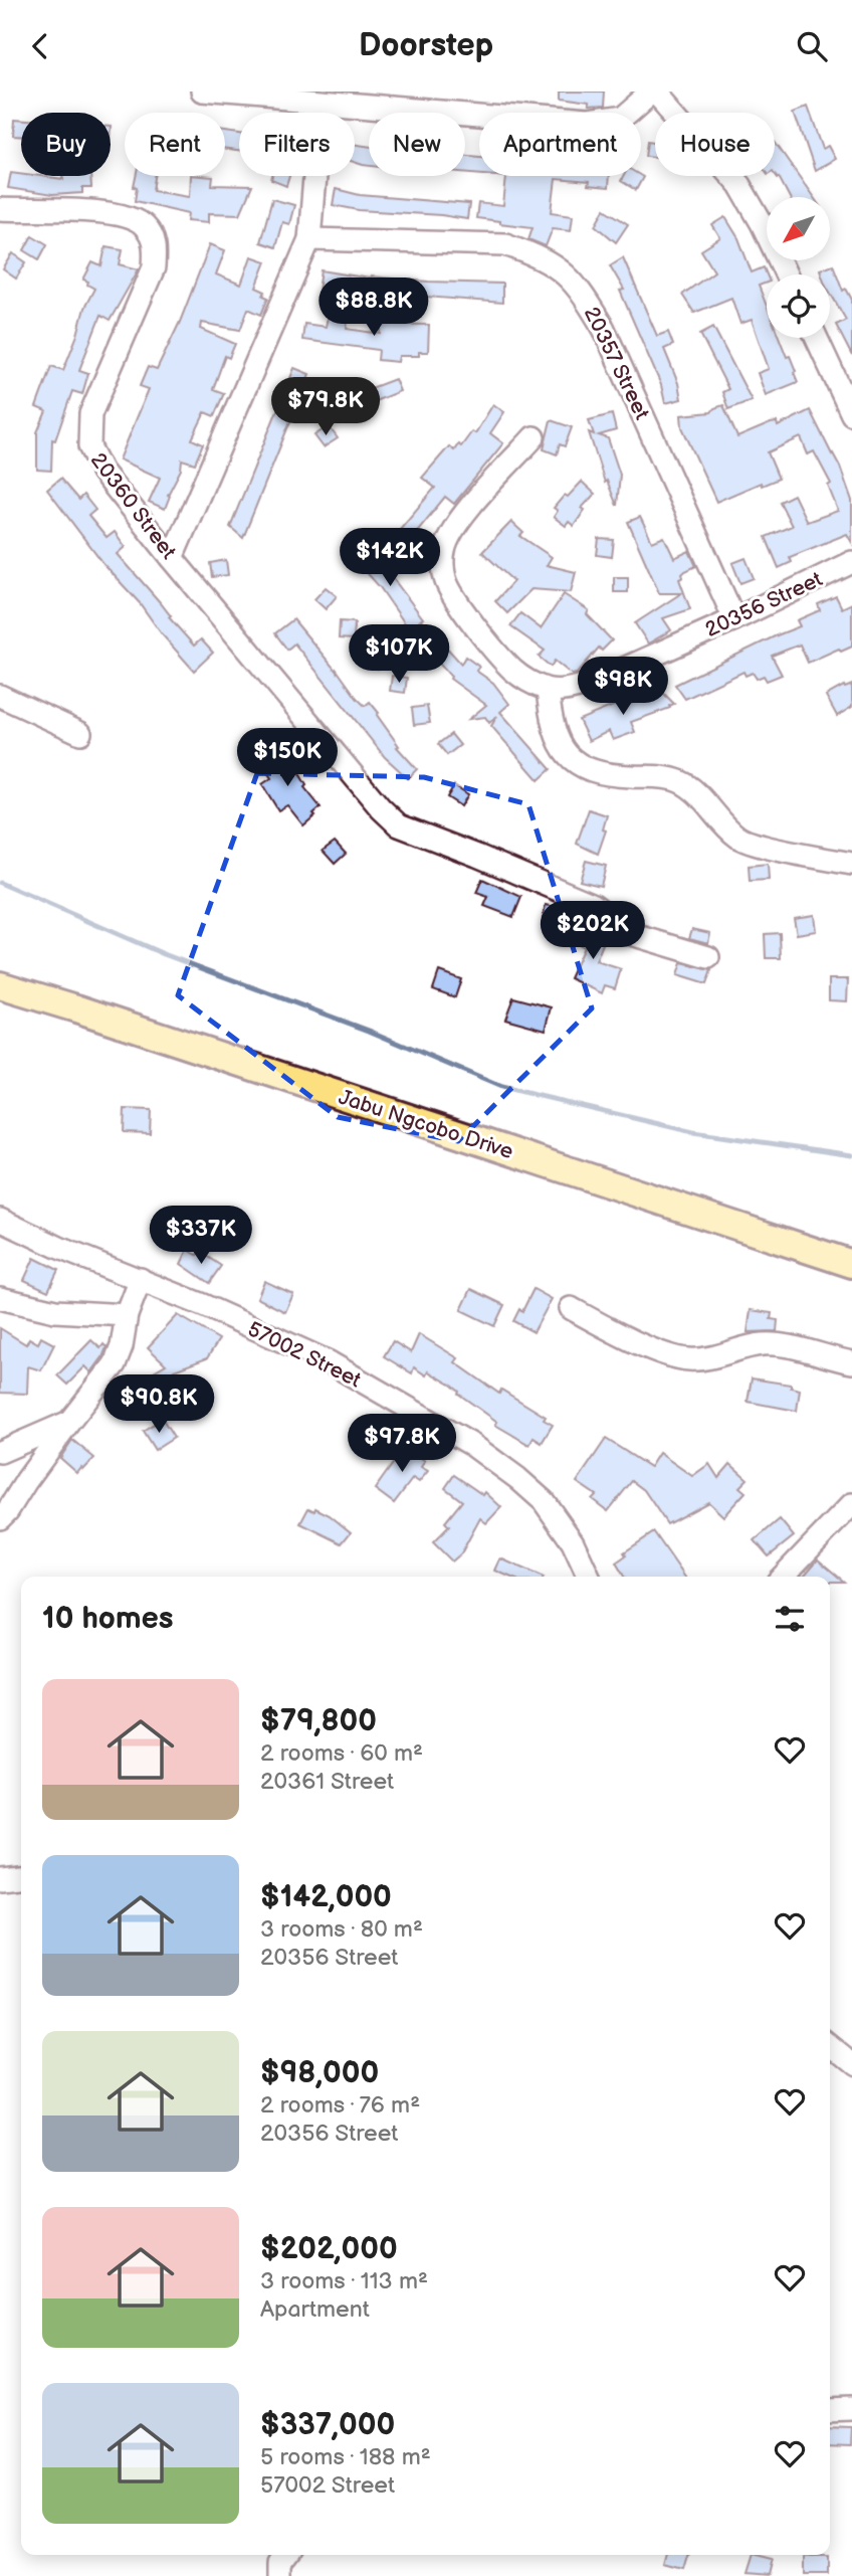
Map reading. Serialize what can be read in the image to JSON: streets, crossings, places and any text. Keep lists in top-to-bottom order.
{
  "streets": {
    "main road": ["Jabu Ngcobo Drive"],
    "street": [
      "20357 Street",
      "20360 Street",
      "20356 Street",
      "57002 Street"
    ]
  },
  "crossings": [
    ["20357 Street", "20356 Street"]
  ],
  "north": "bottom left",
  "page": {
    "header": "Doorstep",
    "chip": [
      "Buy",
      "Rent",
      "Filters",
      "New",
      "Apartment",
      "House"
    ],
    "price": [
      "$88.8K",
      "$79.8K",
      "$142K",
      "$107K",
      "$98K",
      "$150K",
      "$202K",
      "$337K",
      "$90.8K",
      "$97.8K"
    ],
    "heading": "10 homes",
    "list": [
      {
        "name": "$79,800",
        "note": "2 rooms · 60 m² · 20361 Street"
      },
      {
        "name": "$142,000",
        "note": "3 rooms · 80 m² · 20356 Street"
      },
      {
        "name": "$98,000",
        "note": "2 rooms · 76 m² · 20356 Street"
      },
      {
        "name": "$202,000",
        "note": "3 rooms · 113 m² · Apartment"
      },
      {
        "name": "$337,000",
        "note": "5 rooms · 188 m² · 57002 Street"
      }
    ]
  }
}
